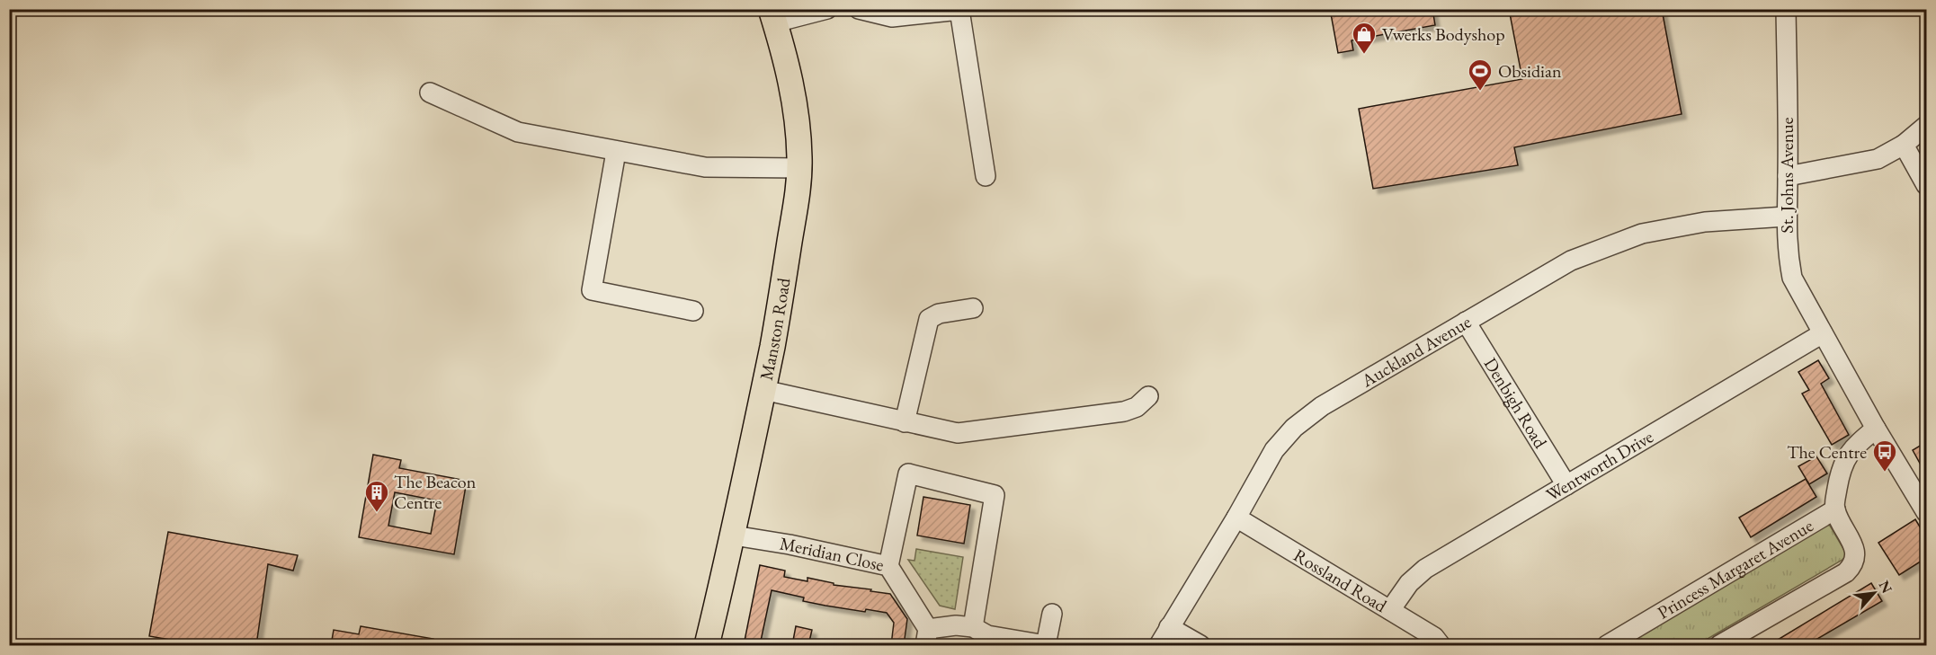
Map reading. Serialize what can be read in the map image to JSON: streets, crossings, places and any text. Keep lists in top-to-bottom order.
{
  "streets": {
    "main road": ["Manston Road"],
    "street": [
      "St. Johns Avenue",
      "Auckland Avenue",
      "Denbigh Road",
      "Wentworth Drive",
      "Meridian Close",
      "Princess Margaret Avenue",
      "Rossland Road"
    ]
  },
  "crossings": [
    ["St. Johns Avenue", "Auckland Avenue"],
    ["St. Johns Avenue", "Wentworth Drive"],
    ["Manston Road", "Meridian Close"],
    ["Auckland Avenue", "Denbigh Road"],
    ["Auckland Avenue", "Rossland Road"],
    ["Denbigh Road", "Wentworth Drive"],
    ["Wentworth Drive", "Rossland Road"]
  ],
  "places": {
    "shop": ["Vwerks Bodyshop"],
    "sports": ["Obsidian"],
    "bus stop": ["The Centre"],
    "building": ["The Beacon Centre"]
  },
  "north": "top right"
}
